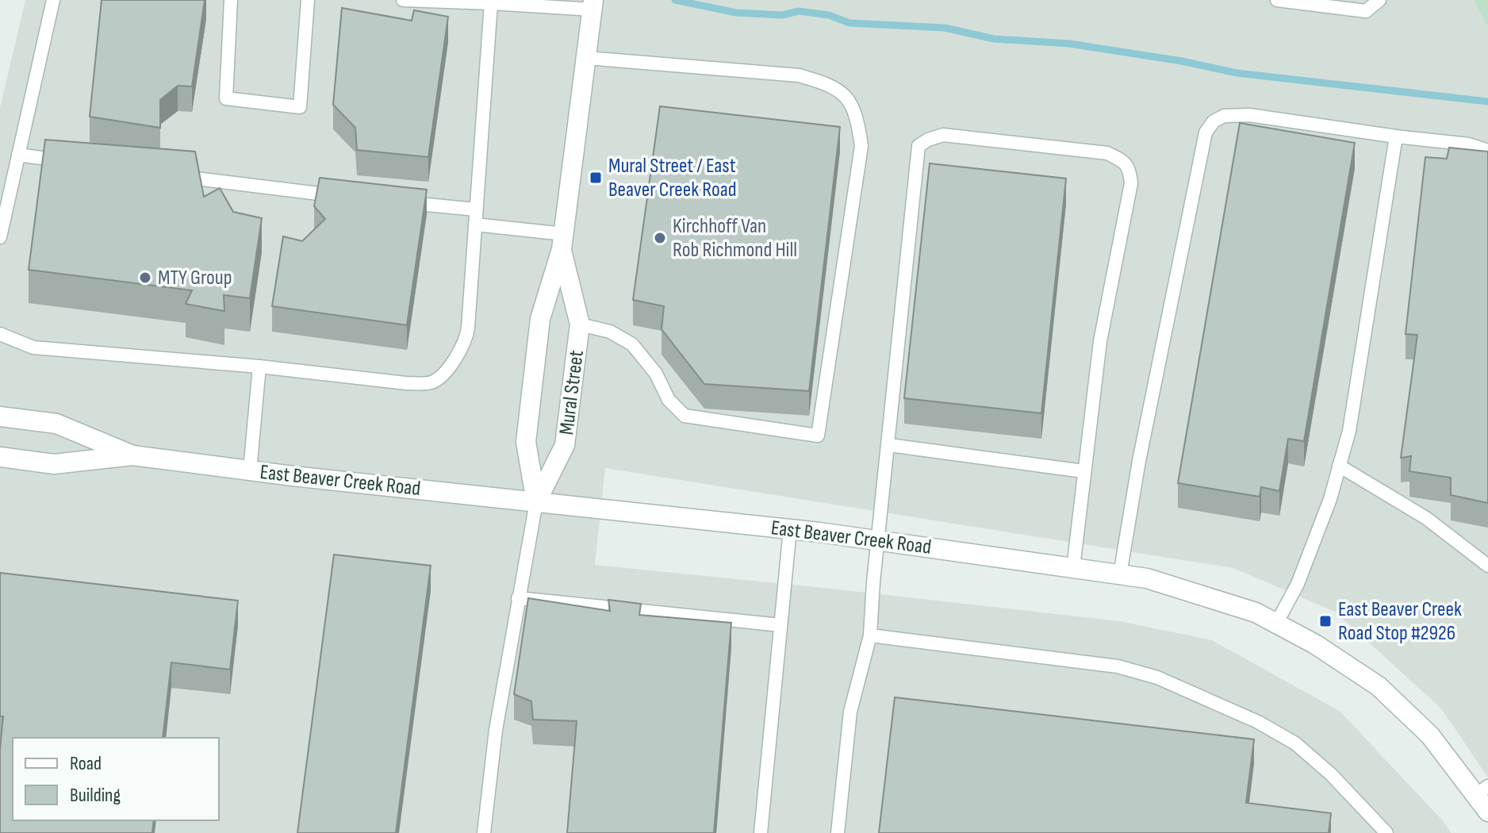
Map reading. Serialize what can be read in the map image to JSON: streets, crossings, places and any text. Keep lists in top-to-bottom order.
{
  "streets": {
    "street": ["Mural Street", "East Beaver Creek Road"]
  },
  "crossings": [
    ["Mural Street", "East Beaver Creek Road"]
  ],
  "places": {
    "transit": ["Mural Street / East Beaver Creek Road", "East Beaver Creek Road Stop #2926"],
    "other": ["Kirchhoff Van Rob Richmond Hill", "MTY Group"]
  },
  "legend": ["Road", "Building"]
}
